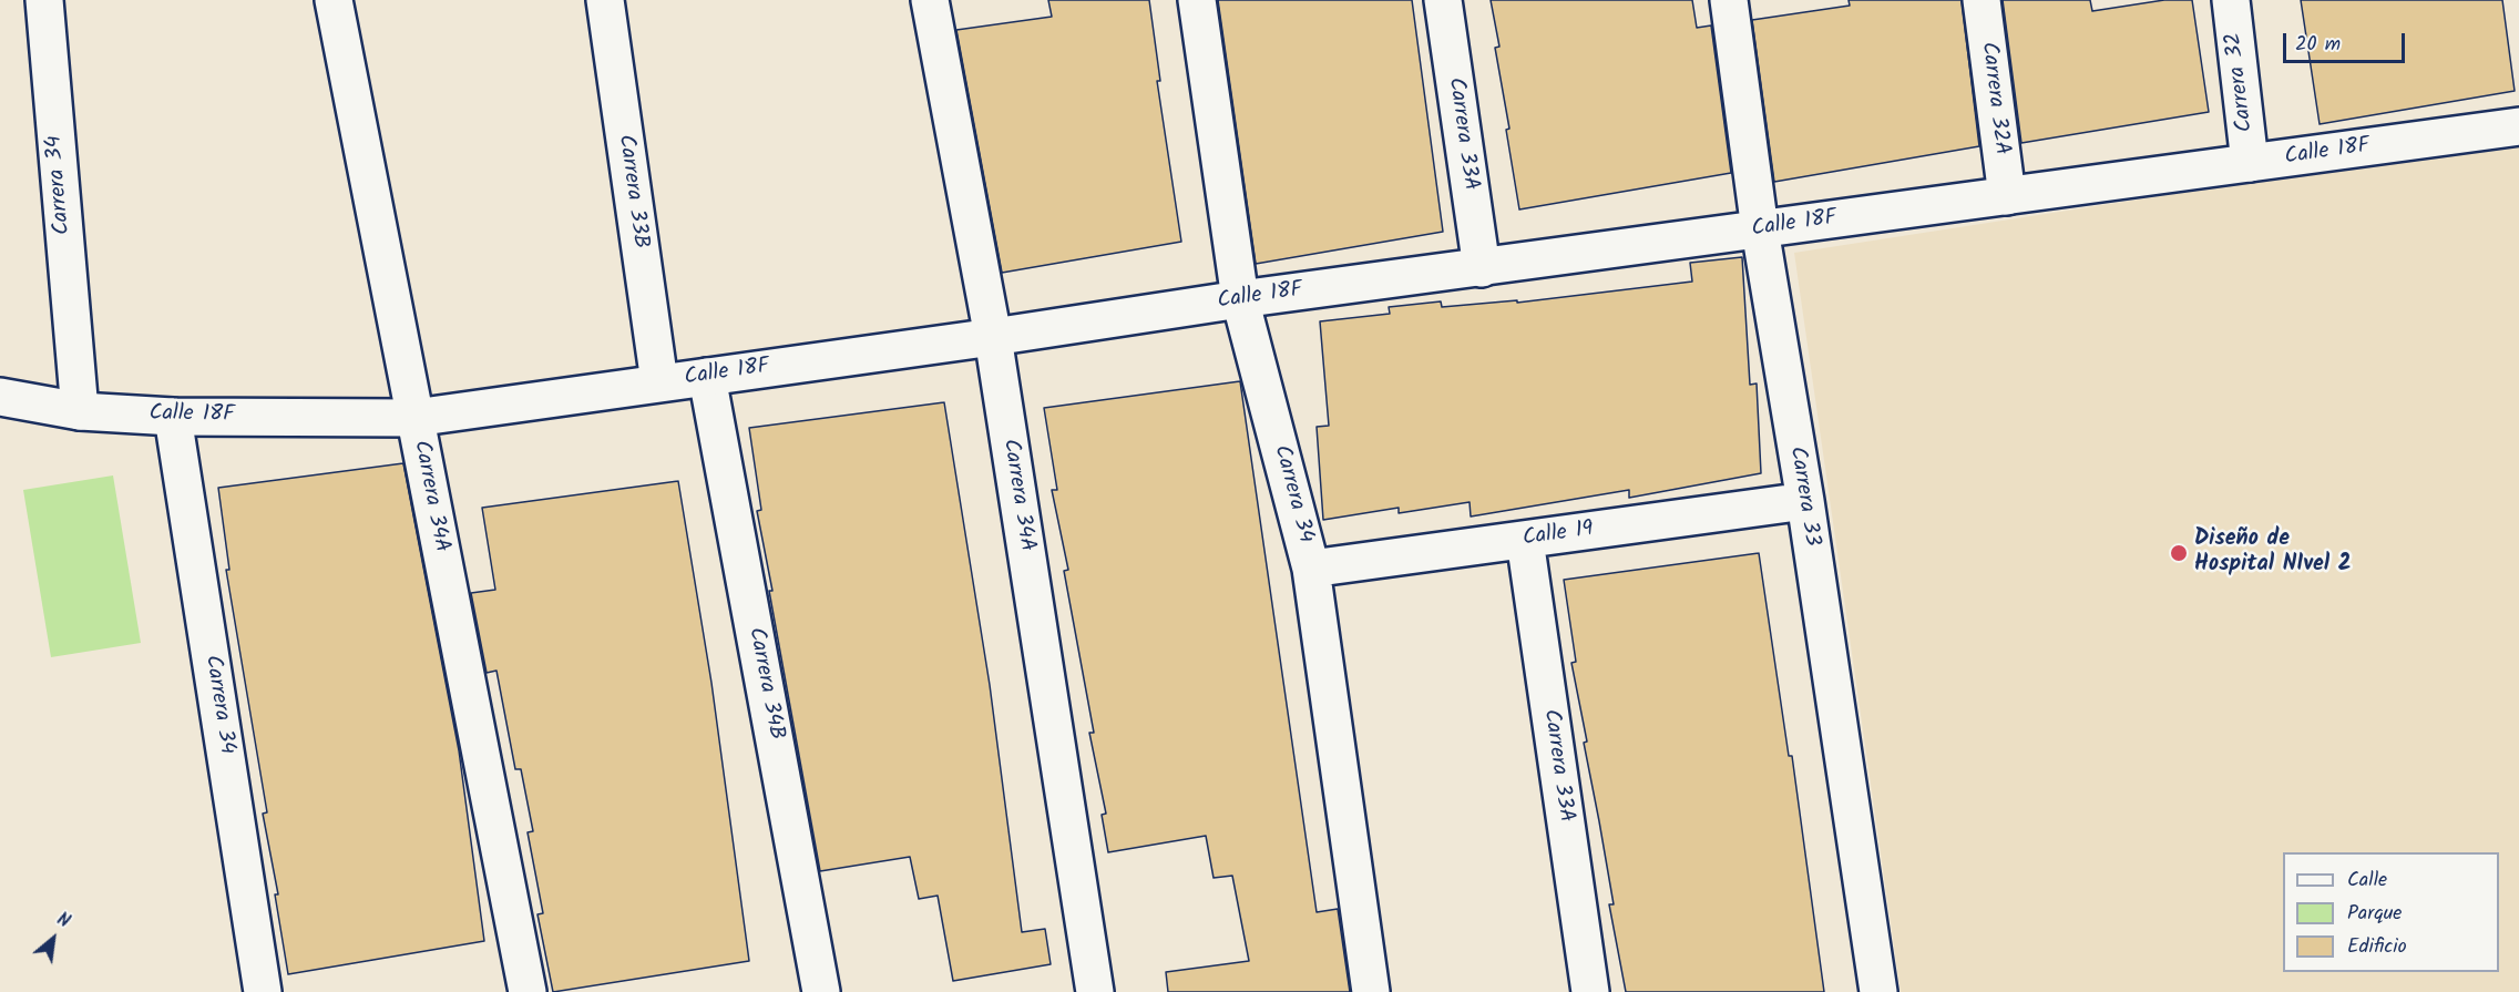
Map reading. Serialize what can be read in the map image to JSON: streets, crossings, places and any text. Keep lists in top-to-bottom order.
{
  "streets": {
    "street": [
      "Carrera 32",
      "Carrera 32A",
      "Carrera 33A",
      "Calle 18F",
      "Carrera 34",
      "Carrera 33B",
      "Carrera 34A",
      "Carrera 33",
      "Calle 19",
      "Carrera 34B"
    ]
  },
  "crossings": [
    ["Carrera 32", "Calle 18F"],
    ["Carrera 32A", "Calle 18F"],
    ["Carrera 33A", "Calle 18F"],
    ["Carrera 33A", "Calle 19"],
    ["Calle 18F", "Carrera 34"],
    ["Calle 18F", "Carrera 33B"],
    ["Calle 18F", "Carrera 34A"],
    ["Calle 18F", "Carrera 33"],
    ["Calle 18F", "Carrera 34B"],
    ["Carrera 34", "Calle 19"],
    ["Carrera 33", "Calle 19"]
  ],
  "places": ["Diseño de Hospital NIvel 2"],
  "legend": ["Calle", "Parque", "Edificio"],
  "scale_bar": "20 m",
  "north": "top right"
}
